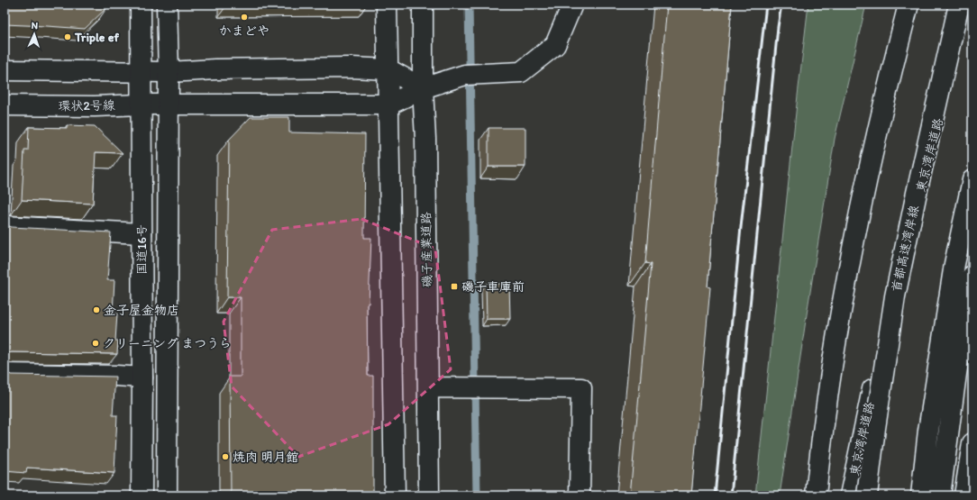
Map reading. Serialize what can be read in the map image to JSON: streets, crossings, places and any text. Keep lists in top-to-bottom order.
{
  "streets": {
    "main road": [
      "環状2号線",
      "東京湾岸道路",
      "首都高速湾岸線",
      "国道16号",
      "磯子産業道路"
    ]
  },
  "crossings": [
    ["環状2号線", "国道16号"]
  ],
  "places": {
    "other": [
      "かまどや",
      "Triple ef",
      "金子屋金物店",
      "クリーニング まつうら",
      "焼肉 明月館"
    ],
    "transit": ["磯子車庫前"]
  },
  "north": "top"
}
